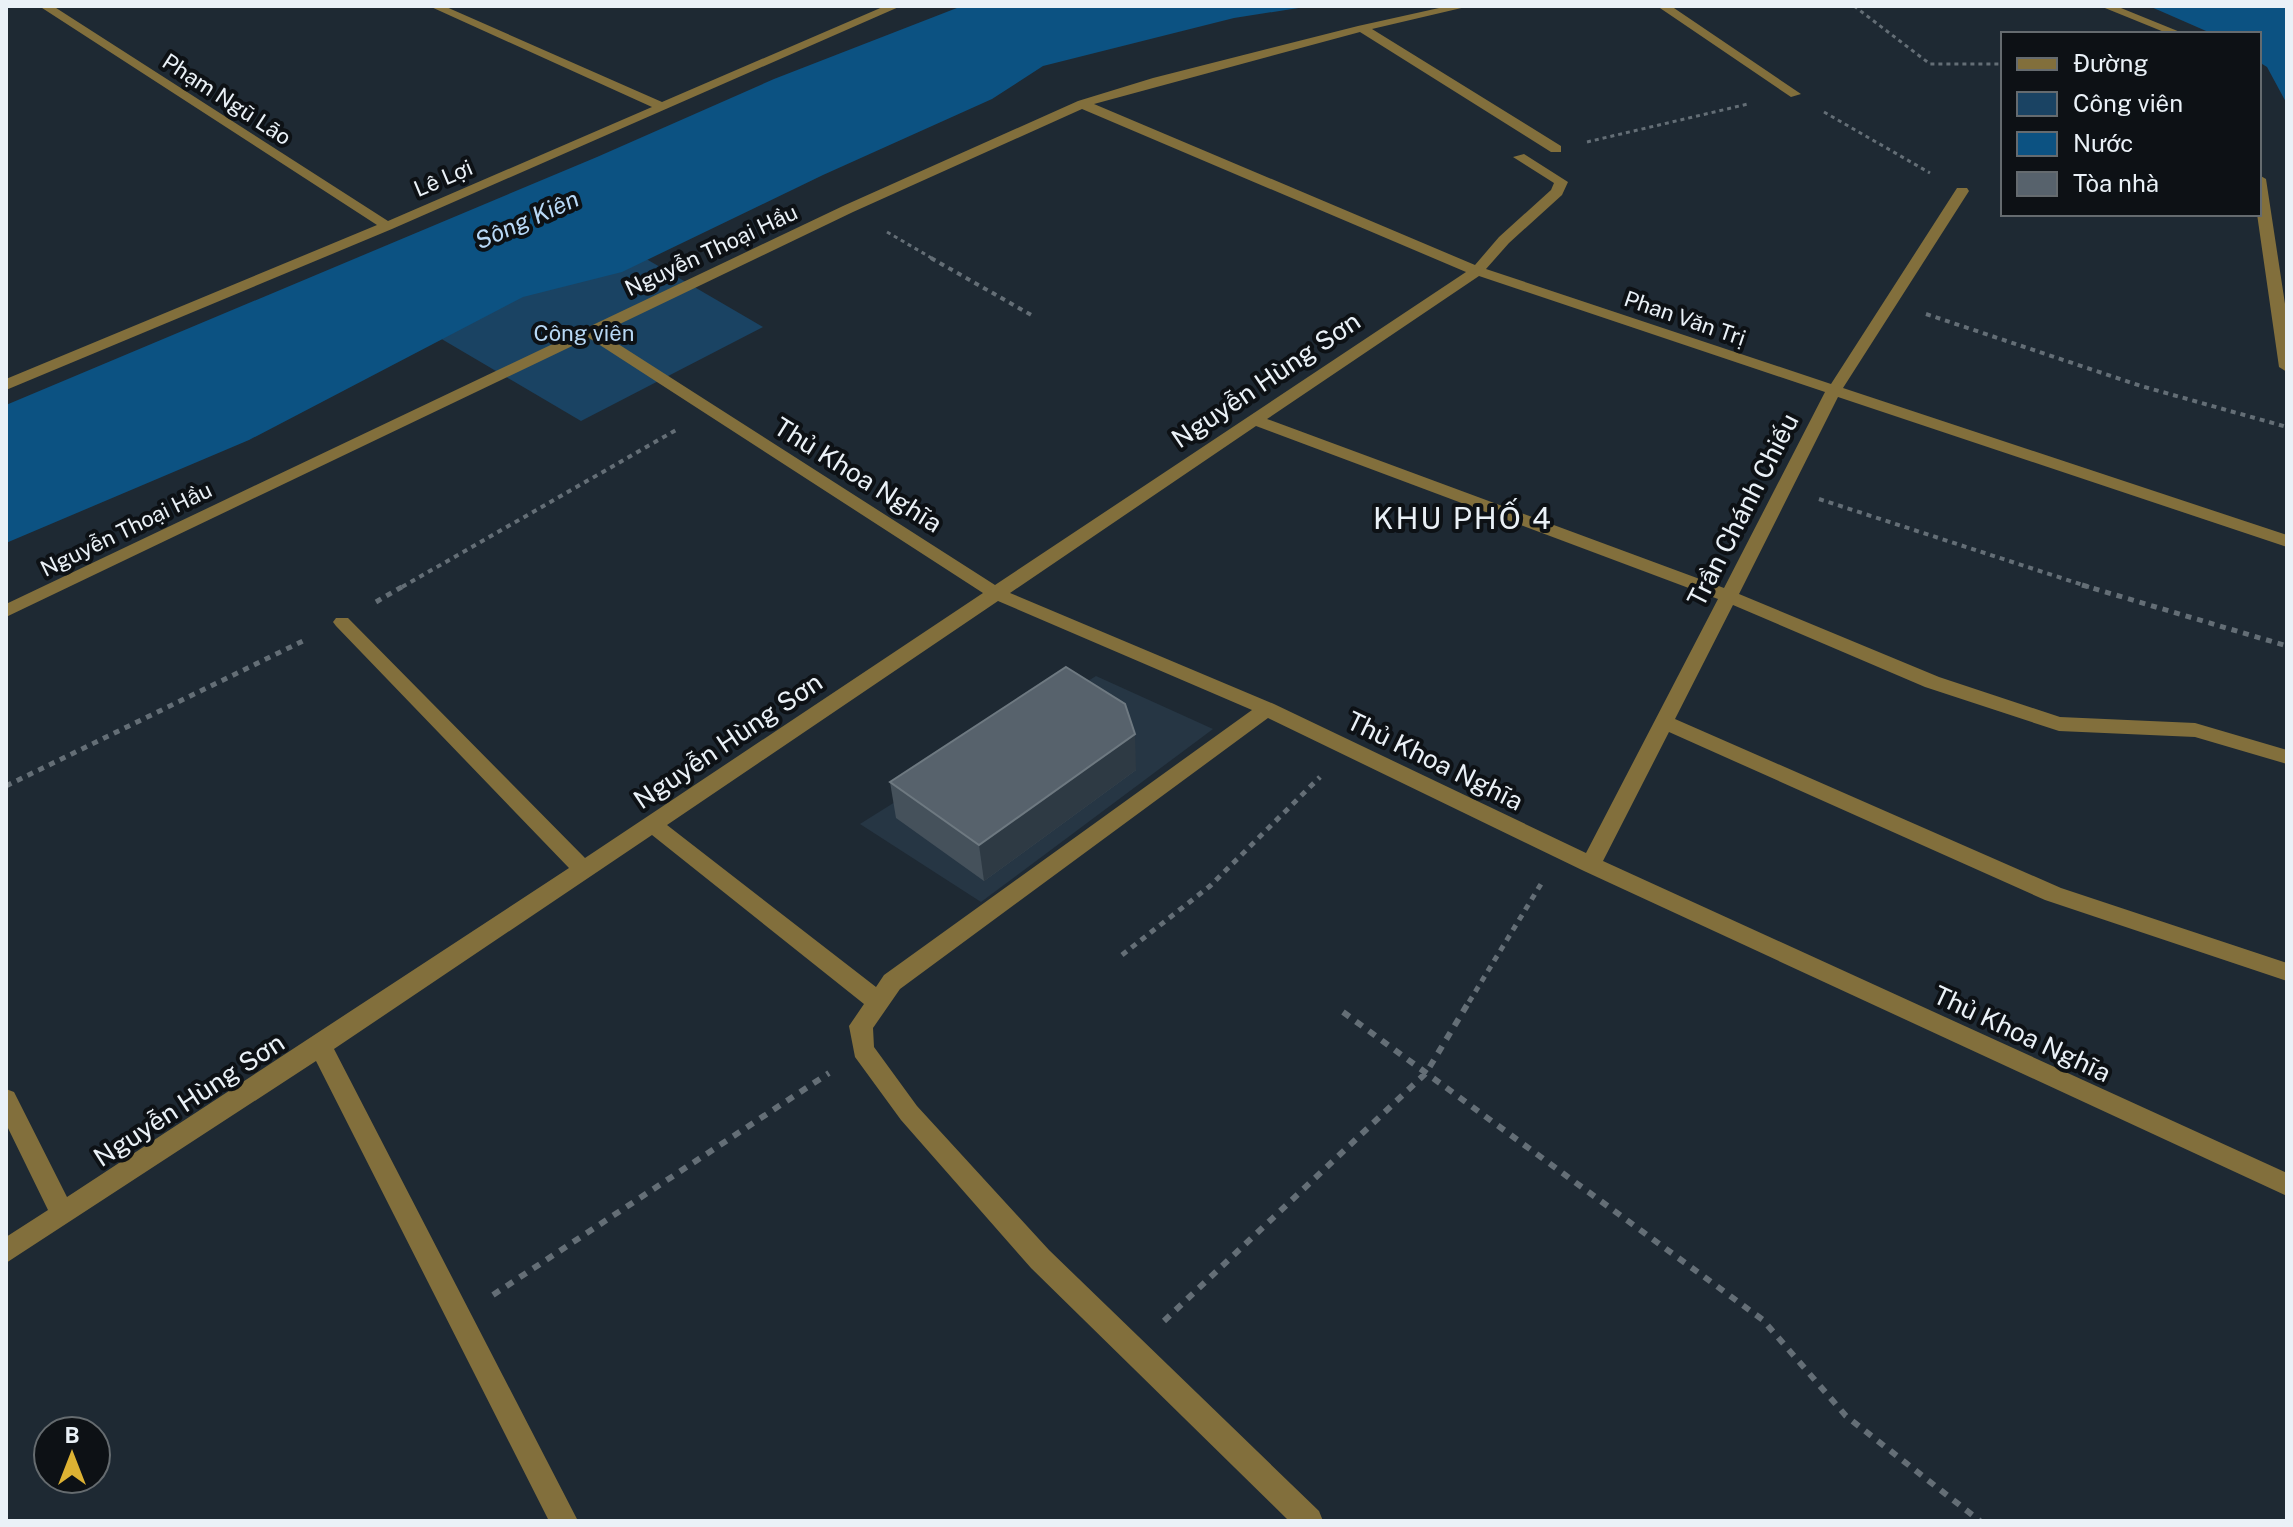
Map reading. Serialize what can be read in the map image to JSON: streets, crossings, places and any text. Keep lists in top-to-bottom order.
{
  "streets": {
    "street": [
      "Phạm Ngũ Lão",
      "Lê Lợi",
      "Nguyễn Thoại Hầu",
      "Phan Văn Trị",
      "Nguyễn Hùng Sơn",
      "Thủ Khoa Nghĩa",
      "Trần Chánh Chiếu"
    ]
  },
  "crossings": [
    ["Phạm Ngũ Lão", "Lê Lợi"],
    ["Nguyễn Thoại Hầu", "Phan Văn Trị"],
    ["Nguyễn Thoại Hầu", "Thủ Khoa Nghĩa"],
    ["Phan Văn Trị", "Nguyễn Hùng Sơn"],
    ["Phan Văn Trị", "Trần Chánh Chiếu"],
    ["Nguyễn Hùng Sơn", "Thủ Khoa Nghĩa"],
    ["Thủ Khoa Nghĩa", "Trần Chánh Chiếu"]
  ],
  "districts": ["KHU PHỐ 4"],
  "water": ["Sông Kiên"],
  "parks": ["Công viên"],
  "legend": [
    "Đường",
    "Công viên",
    "Nước",
    "Tòa nhà"
  ],
  "north": "top"
}
